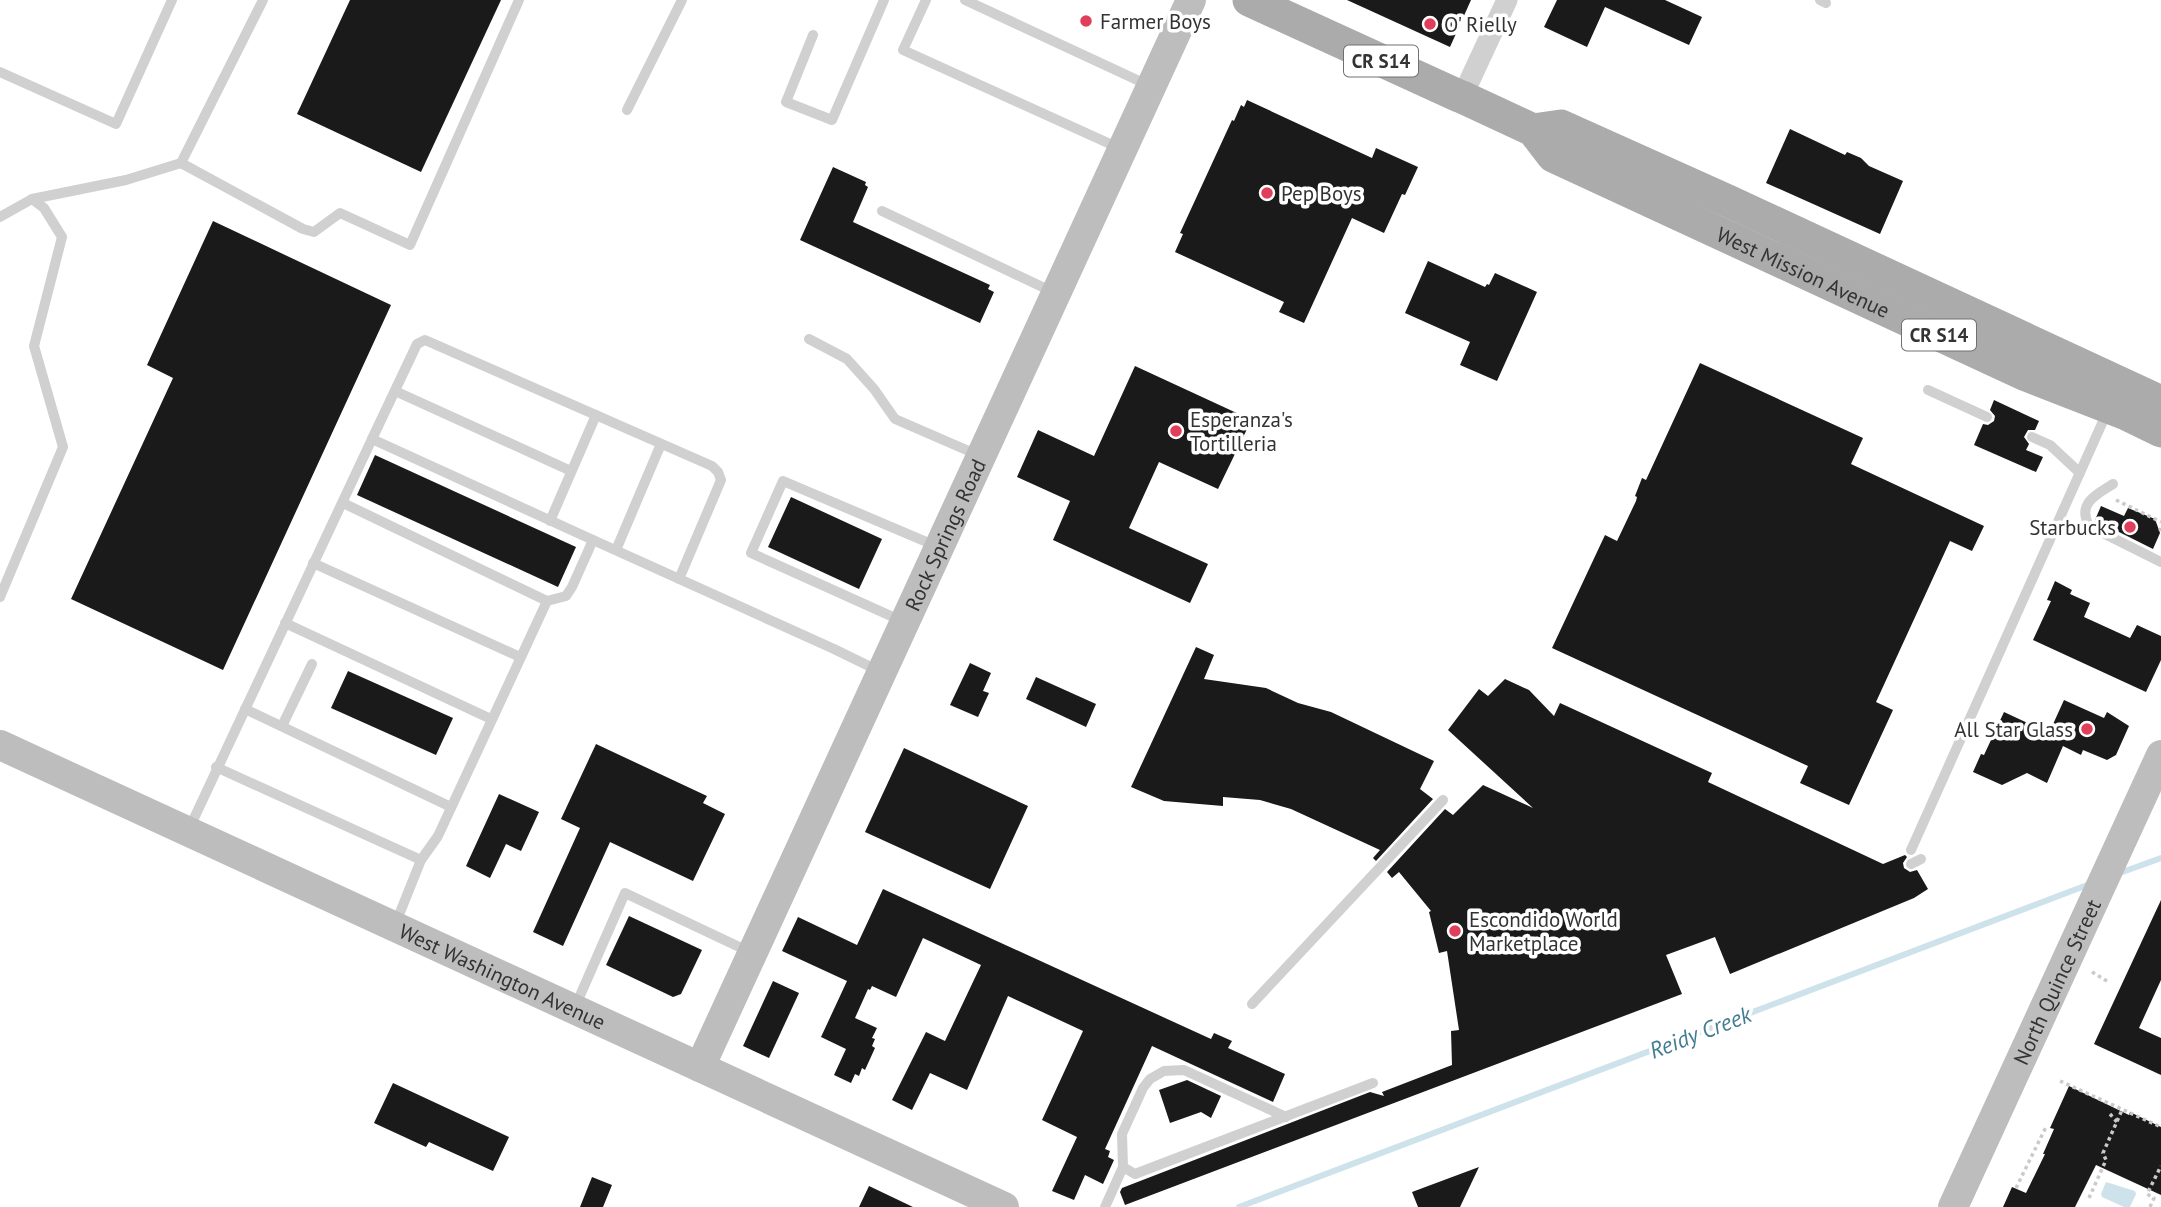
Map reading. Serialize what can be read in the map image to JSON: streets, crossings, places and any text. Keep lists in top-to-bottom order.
{
  "streets": {
    "main road": [
      "CR S14",
      "West Mission Avenue",
      "Rock Springs Road",
      "West Washington Avenue",
      "North Quince Street"
    ]
  },
  "crossings": [
    ["Rock Springs Road", "West Washington Avenue"]
  ],
  "water": ["Reidy Creek"],
  "places": [
    "Farmer Boys",
    "O' Rielly",
    "Pep Boys",
    "Esperanza's Tortilleria",
    "Starbucks",
    "All Star Glass",
    "Escondido World Marketplace"
  ]
}
